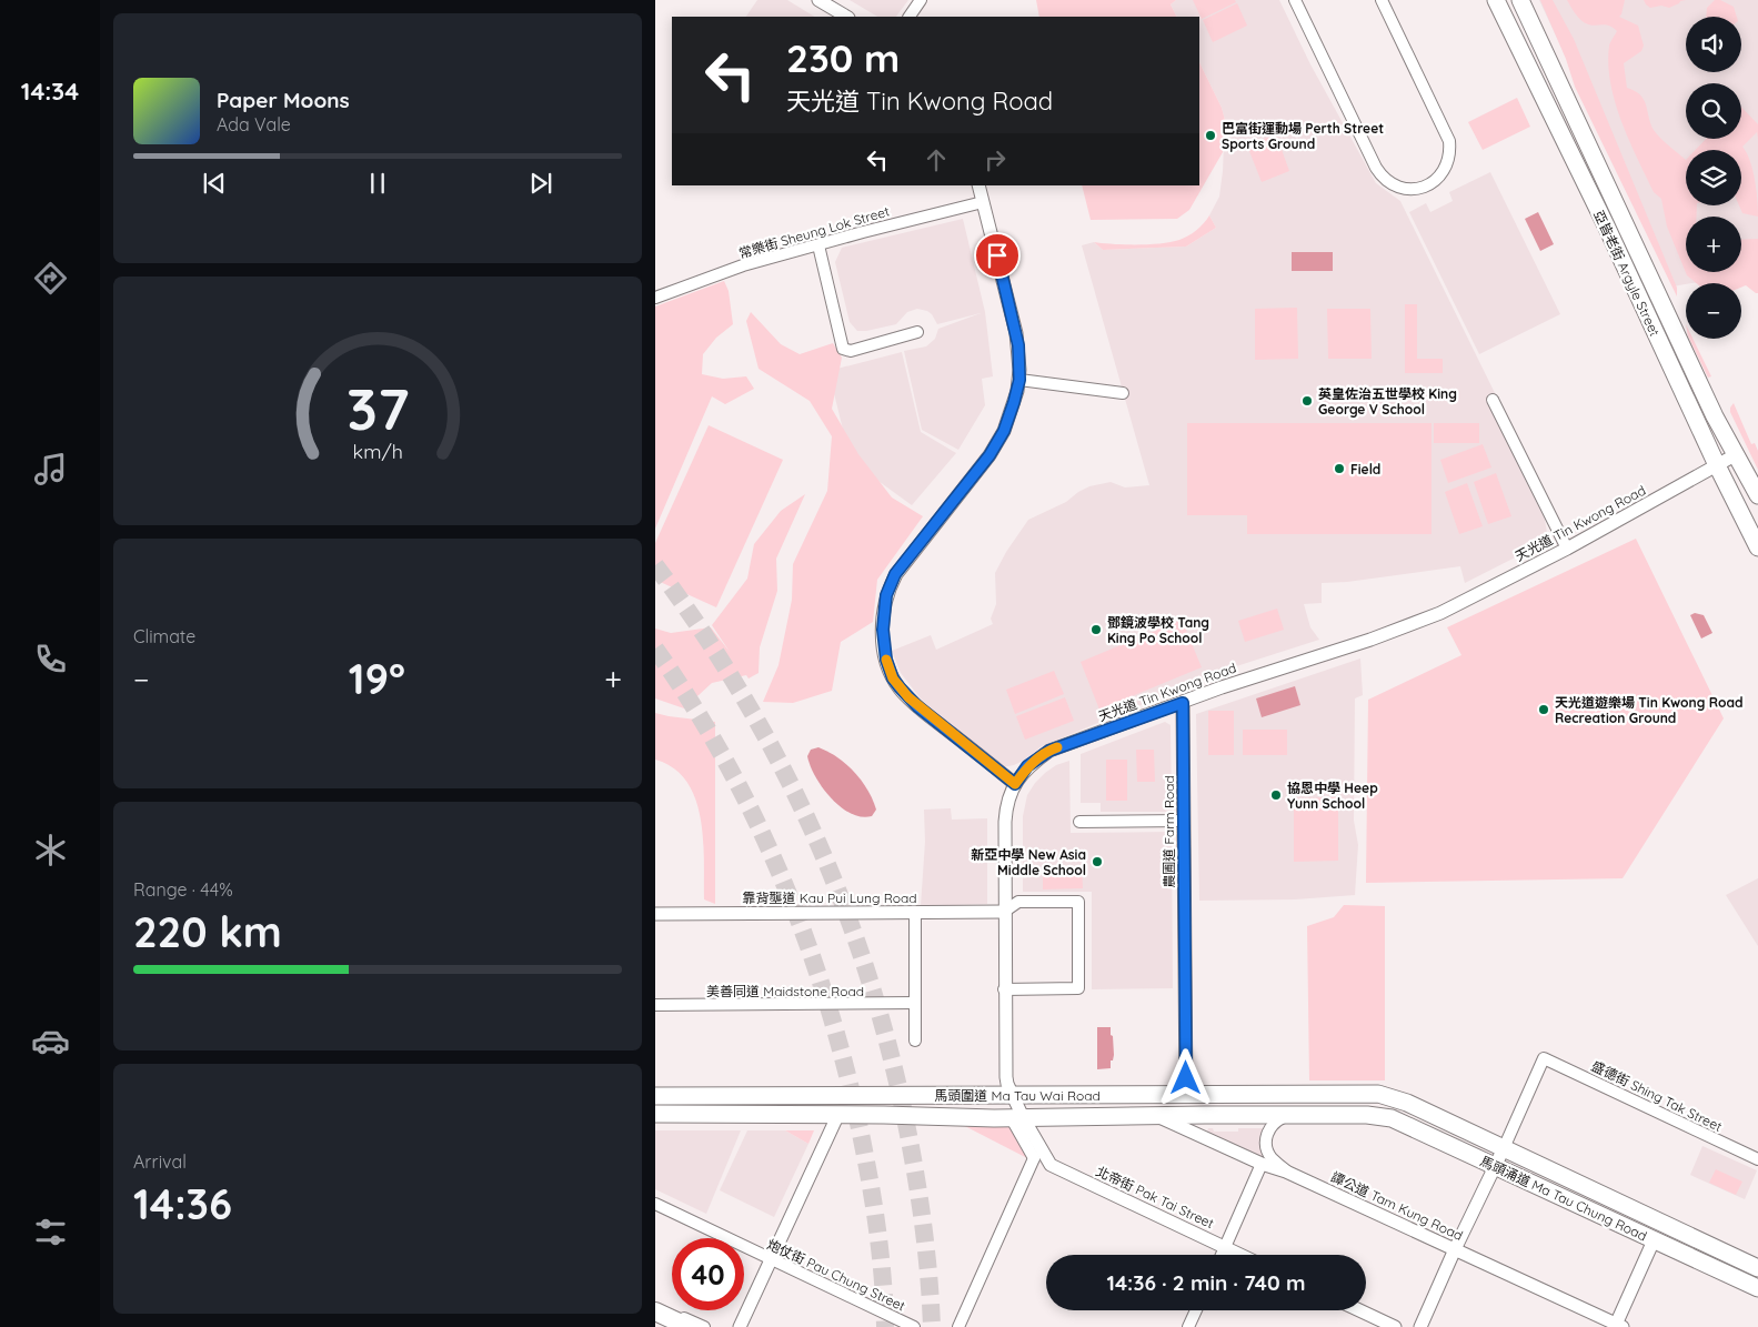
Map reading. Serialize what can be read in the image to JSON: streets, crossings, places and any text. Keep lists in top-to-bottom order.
{
  "streets": {
    "main road": ["亞皆老街 Argyle Street", "馬頭圍道 Ma Tau Wai Road", "馬頭涌道 Ma Tau Chung Road"],
    "street": [
      "常樂街 Sheung Lok Street",
      "天光道 Tin Kwong Road",
      "農圃道 Farm Road",
      "靠背壟道 Kau Pui Lung Road",
      "美善同道 Maidstone Road",
      "盛德街 Shing Tak Street",
      "北帝街 Pak Tai Street",
      "譚公道 Tam Kung Road",
      "炮仗街 Pau Chung Street"
    ]
  },
  "crossings": [
    ["亞皆老街 Argyle Street", "天光道 Tin Kwong Road"],
    ["天光道 Tin Kwong Road", "農圃道 Farm Road"],
    ["天光道 Tin Kwong Road", "靠背壟道 Kau Pui Lung Road"],
    ["天光道 Tin Kwong Road", "馬頭圍道 Ma Tau Wai Road"],
    ["天光道 Tin Kwong Road", "北帝街 Pak Tai Street"],
    ["農圃道 Farm Road", "馬頭圍道 Ma Tau Wai Road"],
    ["馬頭圍道 Ma Tau Wai Road", "馬頭涌道 Ma Tau Chung Road"],
    ["馬頭圍道 Ma Tau Wai Road", "譚公道 Tam Kung Road"],
    ["盛德街 Shing Tak Street", "馬頭涌道 Ma Tau Chung Road"]
  ],
  "places": [
    "巴富街運動場 Perth Street Sports Ground",
    "英皇佐治五世學校 King George V School",
    "Field",
    "鄧鏡波學校 Tang King Po School",
    "天光道遊樂場 Tin Kwong Road Recreation Ground",
    "協恩中學 Heep Yunn School",
    "新亞中學 New Asia Middle School"
  ],
  "page": {
    "tabs": "14:34",
    "map_buttons": ["+", "−"],
    "turn": ["230 m", "天光道 Tin Kwong Road"],
    "song": ["Paper Moons", "Ada Vale"],
    "tile": [
      "Climate",
      ["Range · 44%", "220 km"],
      ["Arrival", "14:36"]
    ],
    "heat": ["−", "19°", "+"],
    "limit": "40",
    "trip": "14:36 · 2 min · 740 m",
    "gauge": ["37", "km/h"]
  }
}
